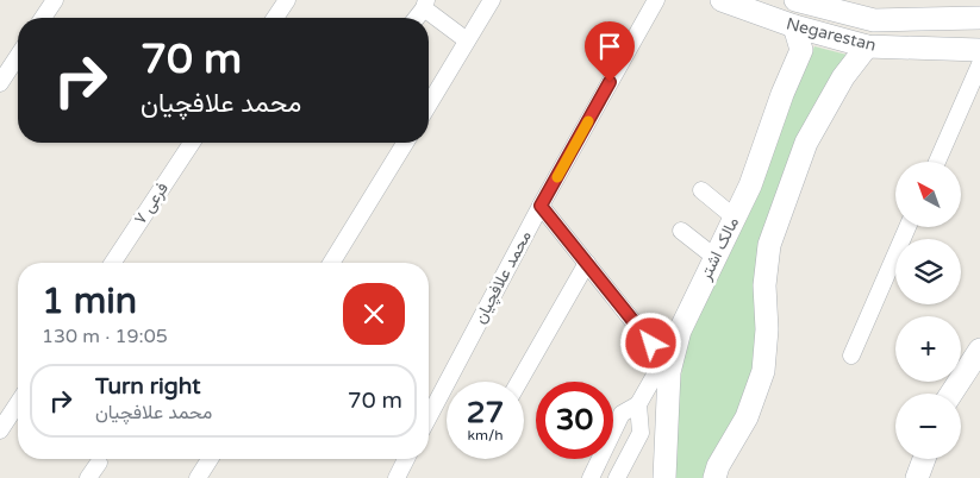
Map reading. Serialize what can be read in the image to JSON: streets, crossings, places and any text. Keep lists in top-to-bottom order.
{
  "streets": {
    "street": [
      "Negarestan",
      "فرعی ۷",
      "مالک اشتر",
      "محمد علافچیان"
    ]
  },
  "crossings": [
    ["Negarestan", "مالک اشتر"]
  ],
  "north": "top left",
  "page": {
    "turn": ["70 m", "محمد علافچیان"],
    "map_buttons": ["+", "−"],
    "heading": ["1 min", "130 m · 19:05"],
    "list": [
      {
        "name": "Turn right",
        "note": "محمد علافچیان",
        "value": "70 m"
      }
    ],
    "speed": "27 km/h",
    "limit": "30"
  }
}
